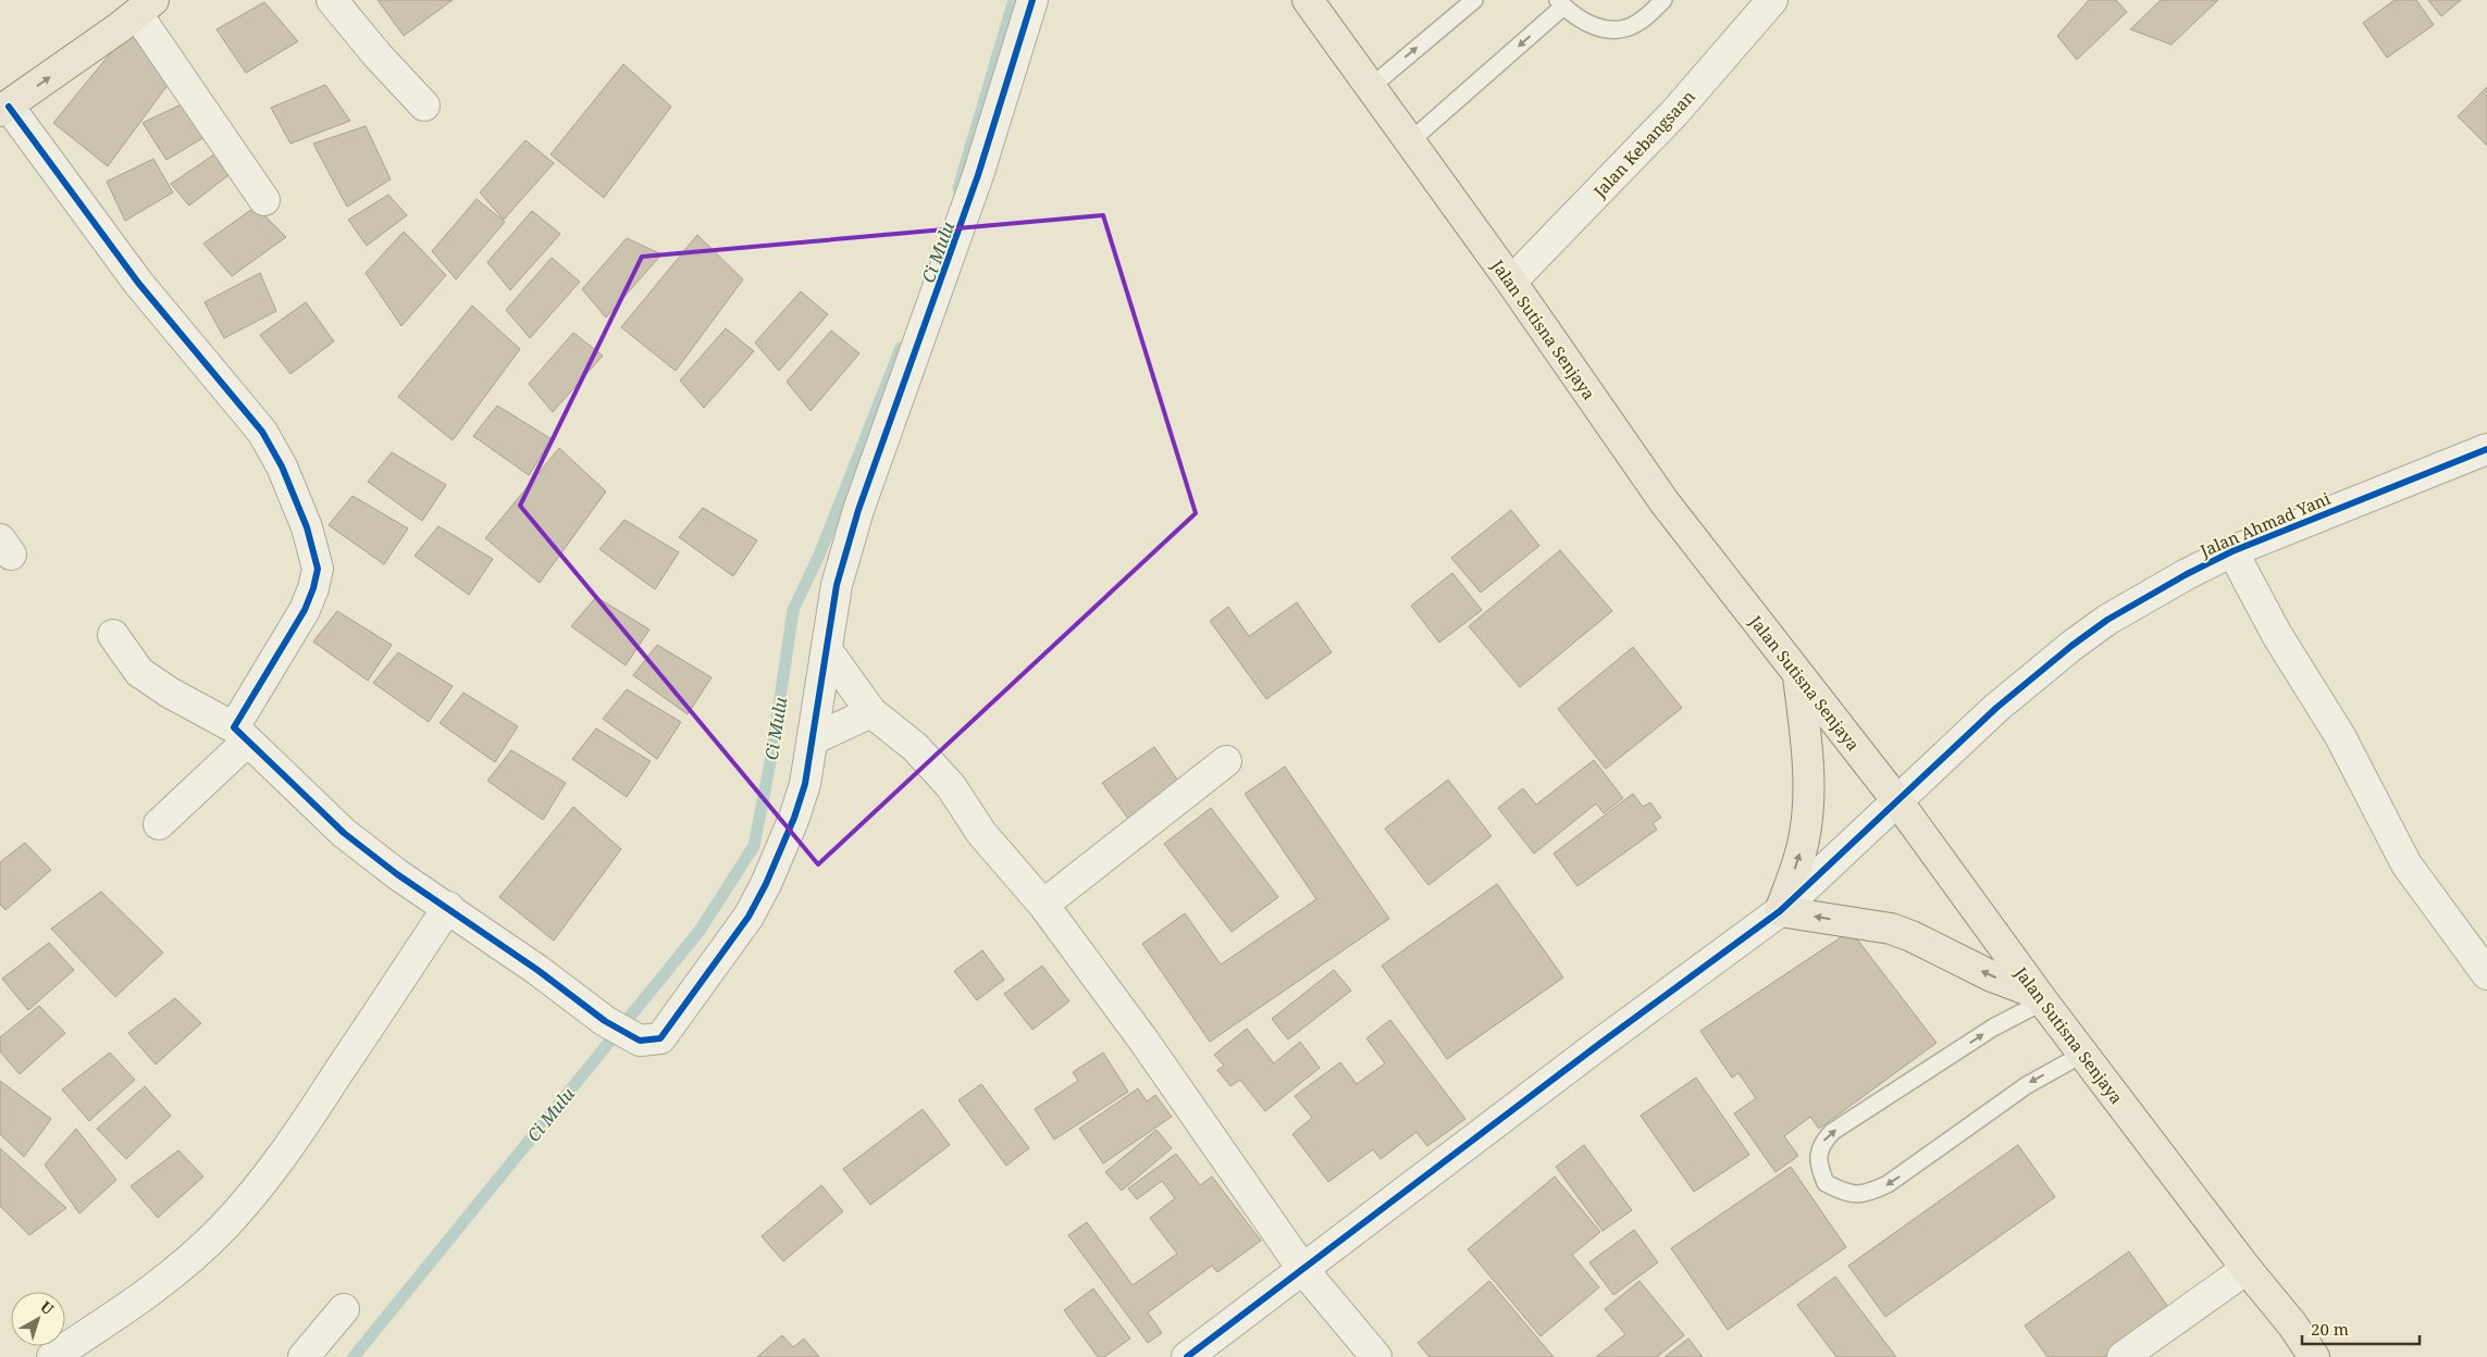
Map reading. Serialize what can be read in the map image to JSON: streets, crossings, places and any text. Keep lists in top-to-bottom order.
{
  "streets": {
    "main road": ["Jalan Sutisna Senjaya"],
    "street": ["Jalan Kebangsaan", "Jalan Ahmad Yani"]
  },
  "crossings": [
    ["Jalan Kebangsaan", "Jalan Sutisna Senjaya"],
    ["Jalan Sutisna Senjaya", "Jalan Ahmad Yani"]
  ],
  "water": ["Ci Mulu"],
  "scale_bar": "20 m",
  "north": "top right"
}
